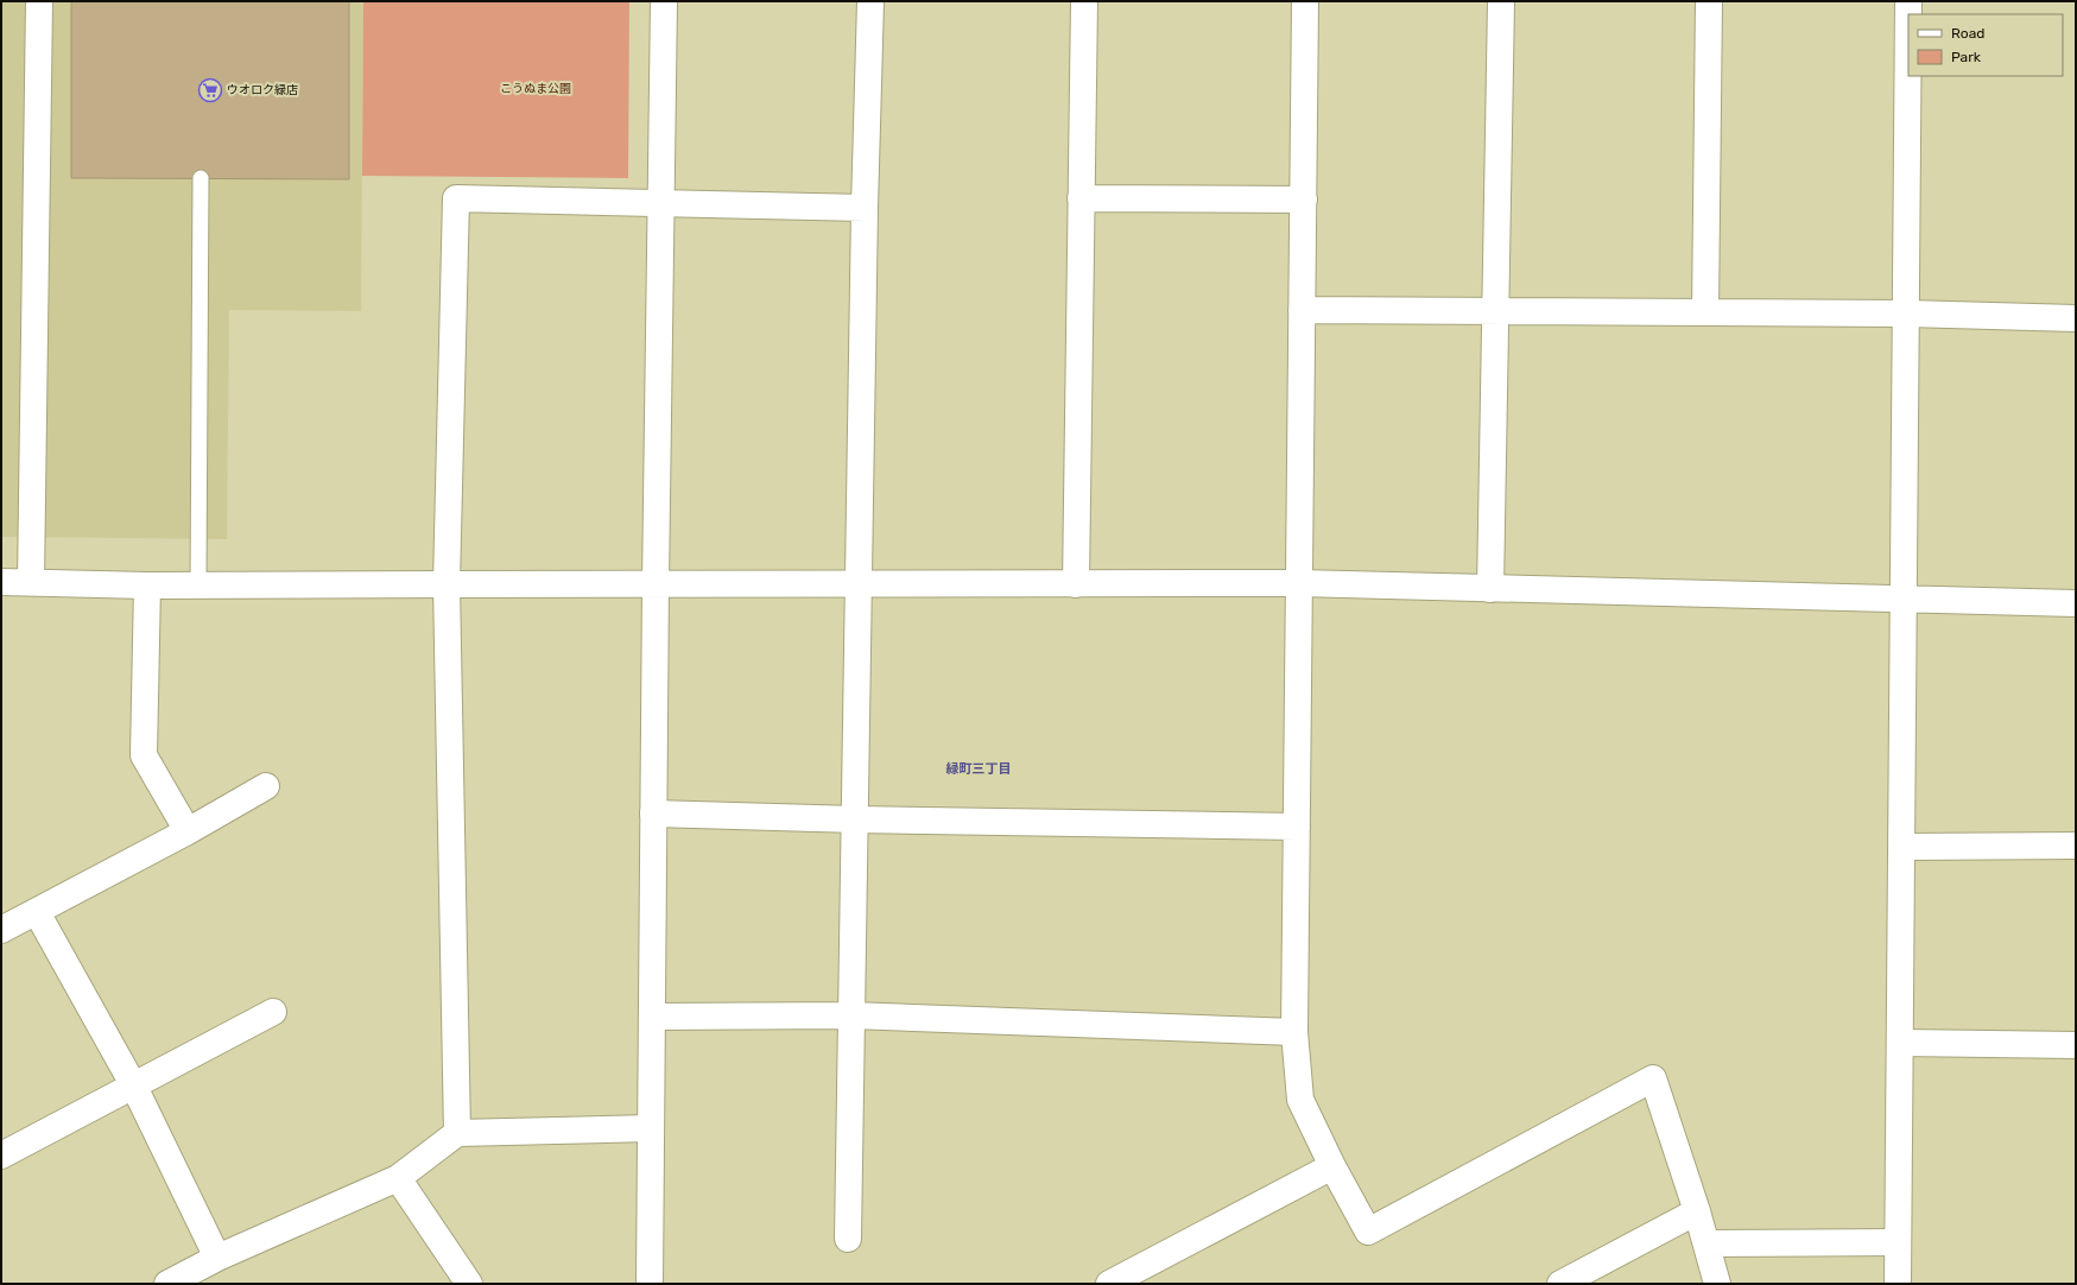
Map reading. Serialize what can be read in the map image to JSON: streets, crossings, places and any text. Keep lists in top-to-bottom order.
{
  "districts": ["緑町三丁目"],
  "parks": ["こうぬま公園"],
  "places": {
    "supermarket": ["ウオロク緑店"]
  },
  "legend": ["Road", "Park"]
}
